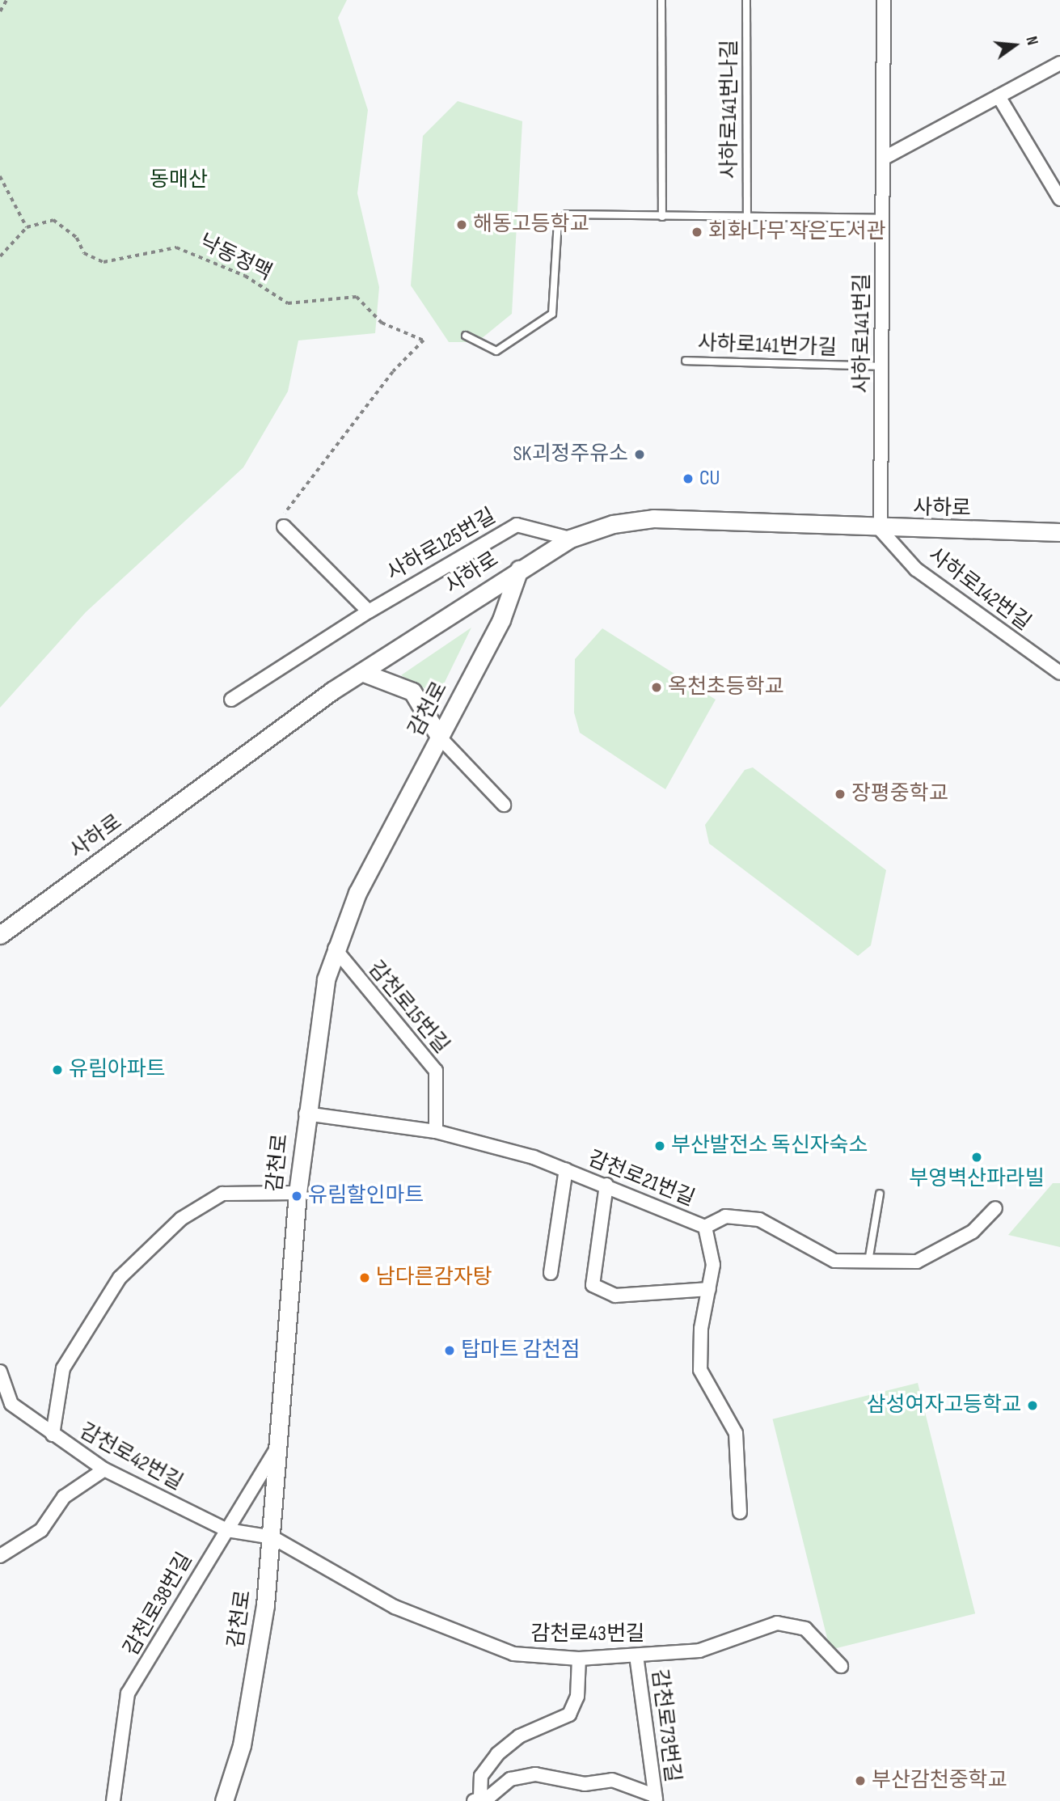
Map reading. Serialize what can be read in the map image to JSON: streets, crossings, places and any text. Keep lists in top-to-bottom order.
{
  "streets": {
    "main road": ["사하로", "감천로"],
    "street": [
      "사하로141번길",
      "사하로125번길",
      "사하로142번길",
      "감천로15번길",
      "감천로21번길",
      "감천로42번길",
      "감천로38번길",
      "감천로43번길",
      "감천로73번길"
    ],
    "lane": ["사하로141번나길", "사하로141번가길"],
    "path": ["낙동정맥"]
  },
  "crossings": [
    ["사하로141번길", "사하로141번가길"],
    ["사하로141번길", "사하로"],
    ["사하로141번길", "사하로142번길"],
    ["사하로", "사하로125번길"],
    ["사하로", "사하로142번길"],
    ["사하로", "감천로"],
    ["감천로", "감천로15번길"],
    ["감천로", "감천로21번길"],
    ["감천로", "감천로42번길"],
    ["감천로", "감천로38번길"],
    ["감천로", "감천로43번길"],
    ["감천로15번길", "감천로21번길"],
    ["감천로42번길", "감천로38번길"],
    ["감천로42번길", "감천로43번길"],
    ["감천로43번길", "감천로73번길"]
  ],
  "parks": ["동매산"],
  "places": [
    "해동고등학교",
    "회화나무 작은도서관",
    "SK괴정주유소",
    "CU",
    "옥천초등학교",
    "장평중학교",
    "유림아파트",
    "부산발전소 독신자숙소",
    "부영벽산파라빌",
    "유림할인마트",
    "남다른감자탕",
    "탑마트 감천점",
    "삼성여자고등학교",
    "부산감천중학교"
  ],
  "north": "right"
}
